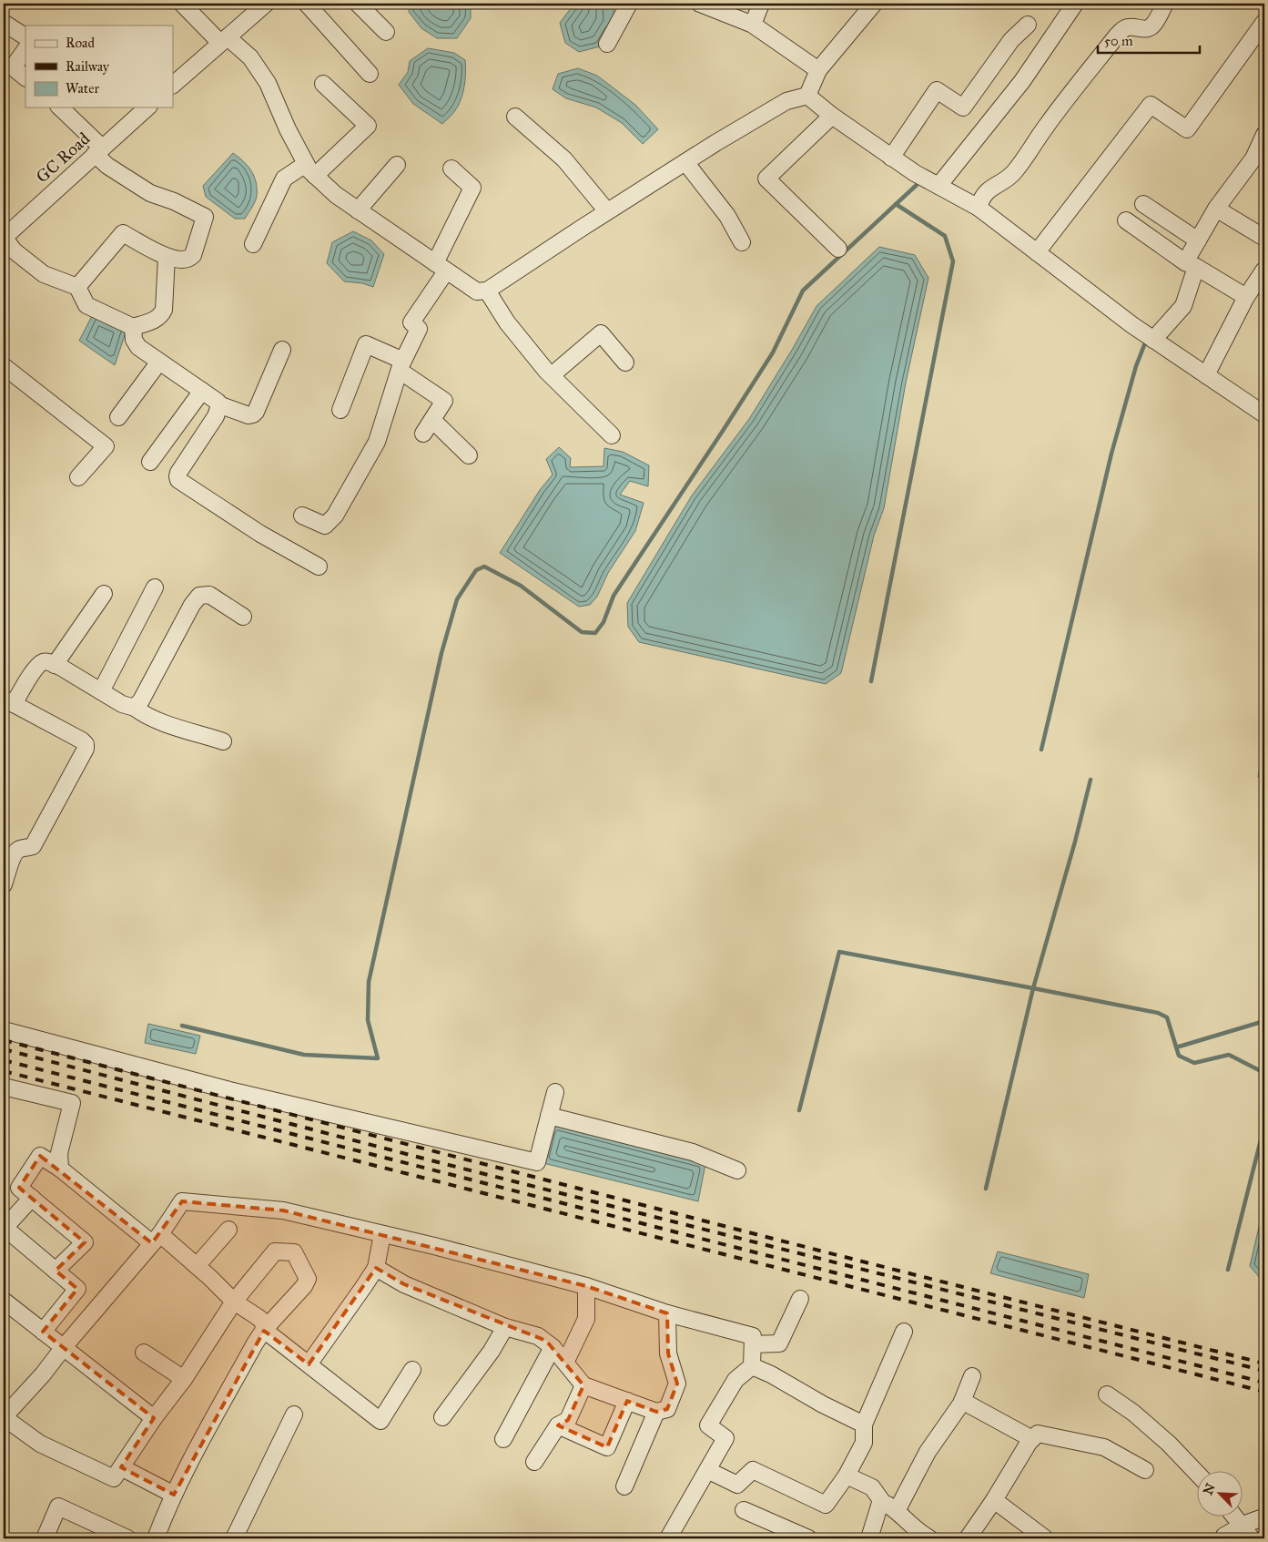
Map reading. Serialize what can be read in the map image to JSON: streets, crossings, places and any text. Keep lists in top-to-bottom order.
{
  "streets": {
    "street": ["GC Road"]
  },
  "legend": ["Road", "Railway", "Water"],
  "scale_bar": "50 m",
  "north": "top left"
}
